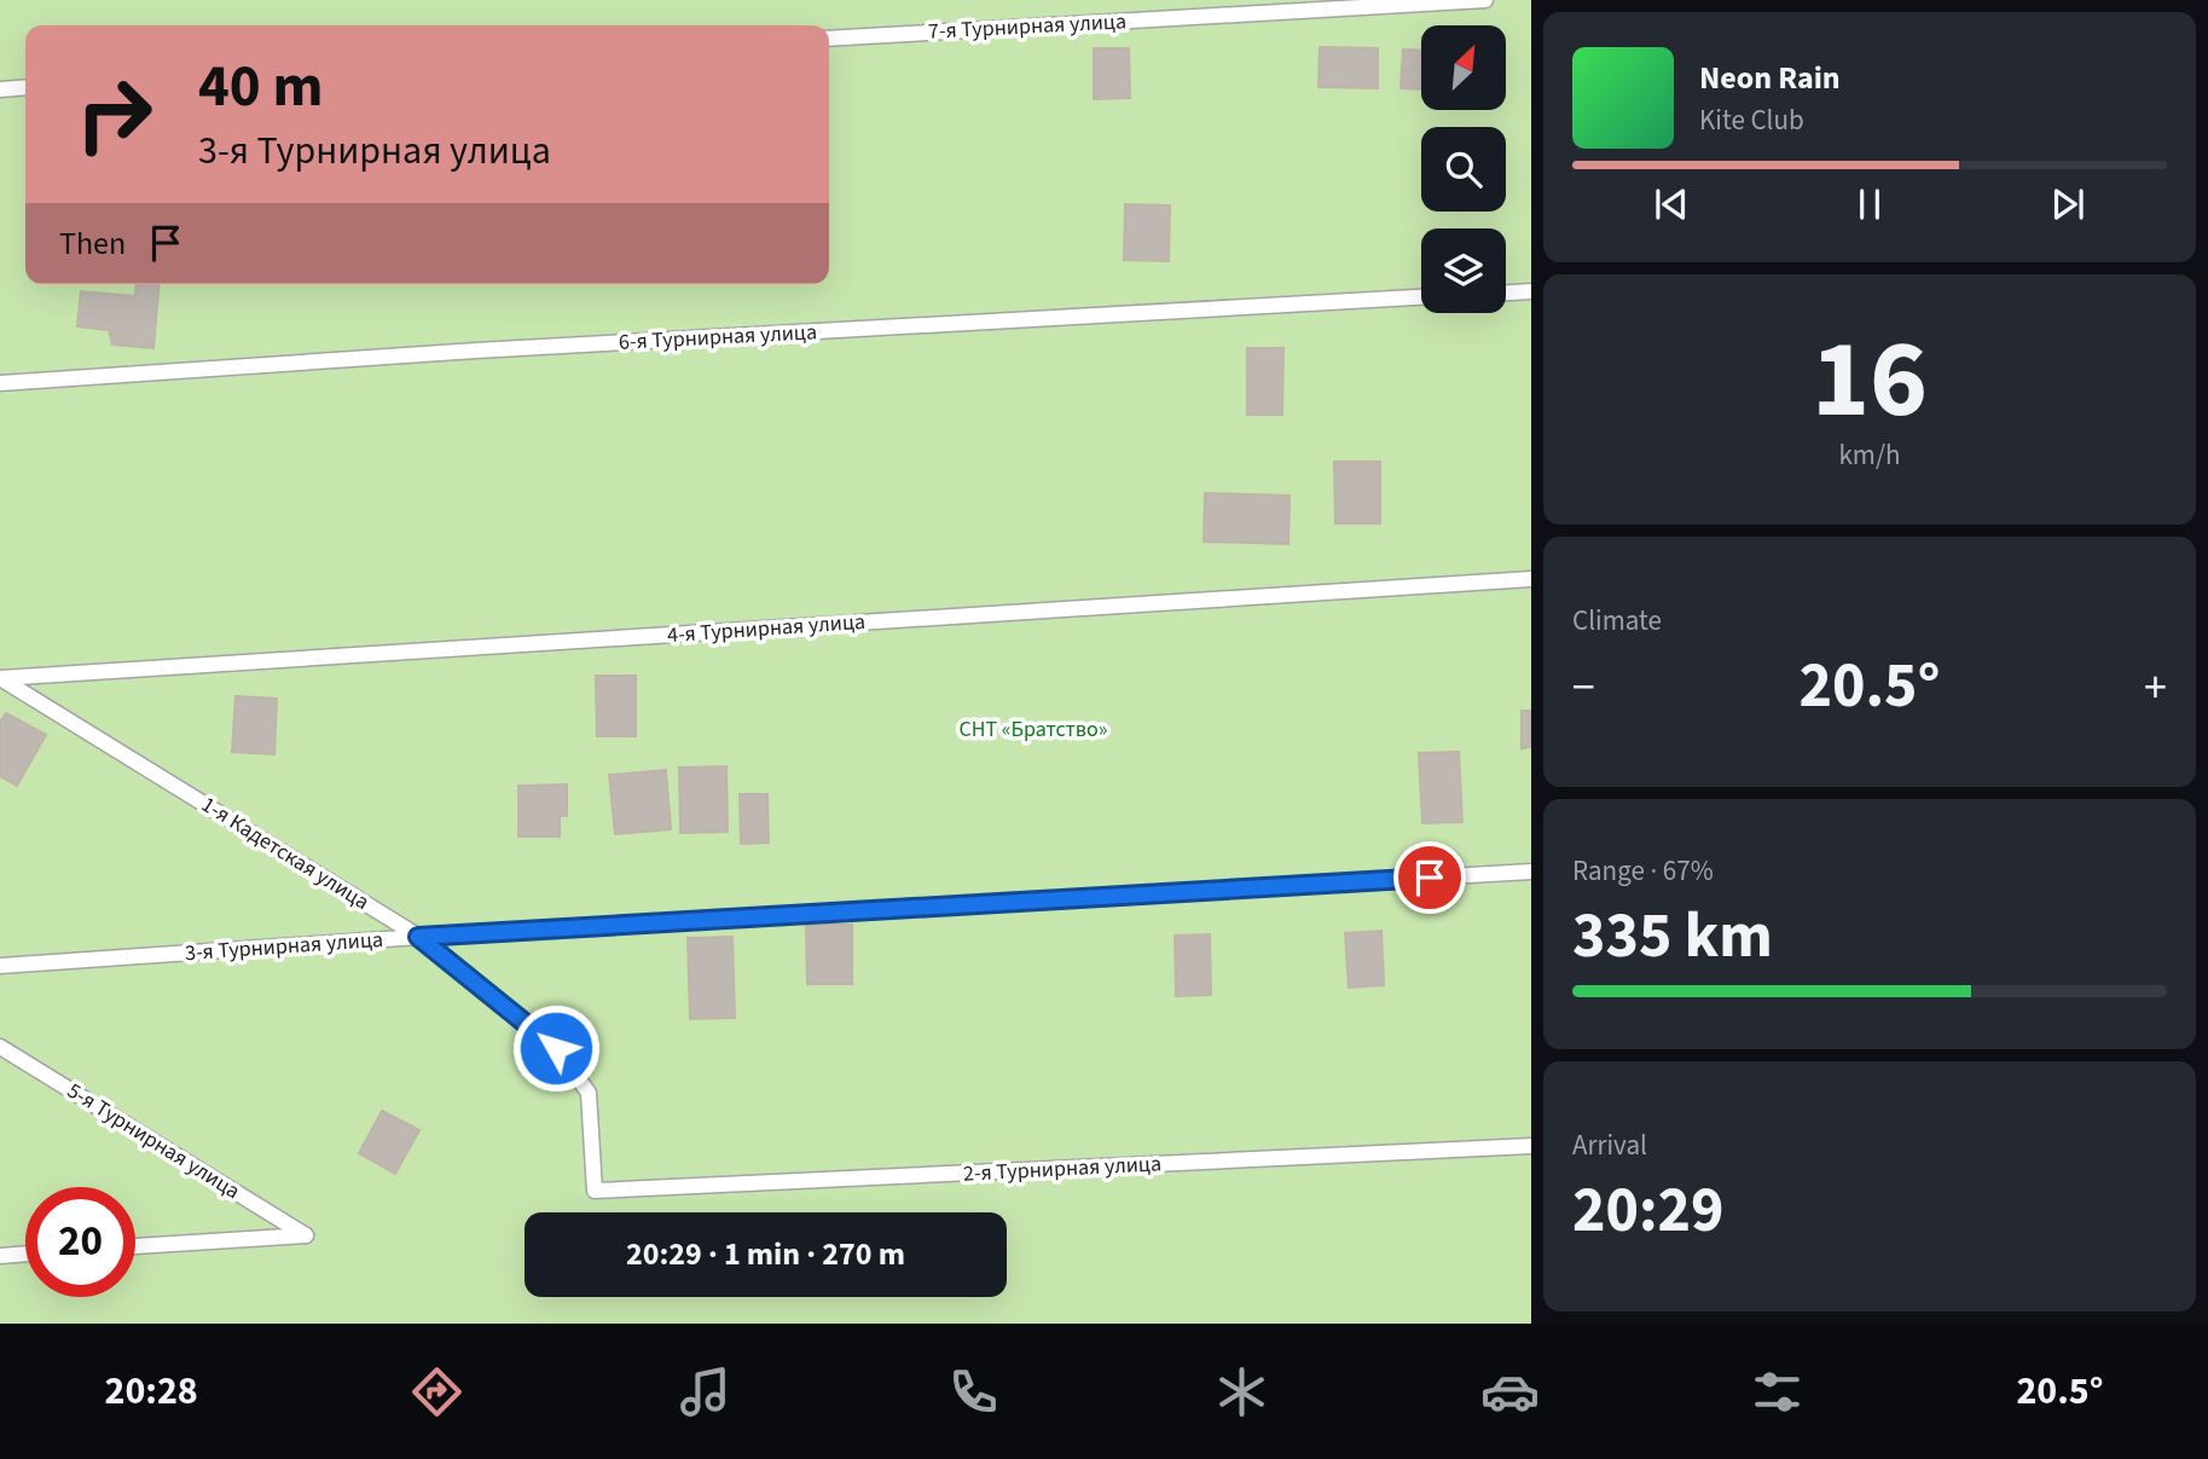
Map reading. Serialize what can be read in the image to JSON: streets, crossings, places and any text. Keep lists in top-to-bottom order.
{
  "streets": {
    "lane": [
      "7-я Турнирная улица",
      "6-я Турнирная улица",
      "4-я Турнирная улица",
      "1-я Кадетская улица",
      "3-я Турнирная улица",
      "5-я Турнирная улица",
      "2-я Турнирная улица"
    ]
  },
  "crossings": [
    ["4-я Турнирная улица", "1-я Кадетская улица"],
    ["1-я Кадетская улица", "3-я Турнирная улица"],
    ["1-я Кадетская улица", "2-я Турнирная улица"]
  ],
  "parks": ["СНТ «Братство»"],
  "north": "top right",
  "page": {
    "turn": ["40 m", "3-я Турнирная улица"],
    "song": ["Neon Rain", "Kite Club"],
    "then": "Then",
    "tile": [
      ["16", "km/h"],
      "Climate",
      ["Range · 67%", "335 km"],
      ["Arrival", "20:29"]
    ],
    "heat": ["−", "20.5°", "+"],
    "limit": "20",
    "trip": "20:29 · 1 min · 270 m",
    "tabs": ["20:28", "20.5°"]
  }
}
